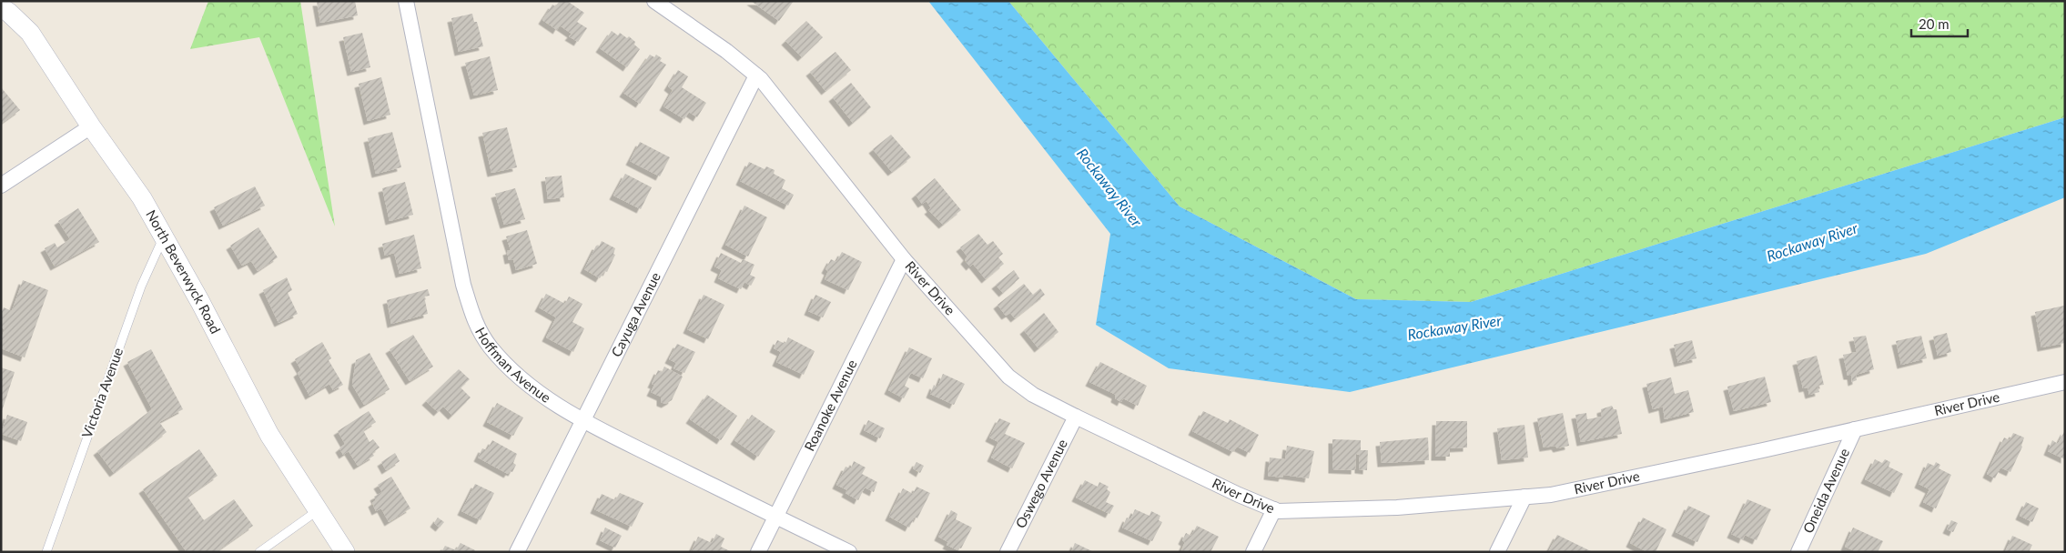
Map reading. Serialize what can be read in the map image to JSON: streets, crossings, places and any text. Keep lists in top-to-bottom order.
{
  "streets": {
    "street": [
      "North Beverwyck Road",
      "River Drive",
      "Cayuga Avenue",
      "Hoffman Avenue",
      "Roanoke Avenue",
      "Oswego Avenue",
      "Oneida Avenue"
    ],
    "lane": ["Victoria Avenue"]
  },
  "crossings": [
    ["North Beverwyck Road", "Victoria Avenue"],
    ["River Drive", "Cayuga Avenue"],
    ["River Drive", "Roanoke Avenue"],
    ["River Drive", "Oswego Avenue"],
    ["River Drive", "Oneida Avenue"],
    ["Cayuga Avenue", "Hoffman Avenue"],
    ["Hoffman Avenue", "Roanoke Avenue"]
  ],
  "water": ["Rockaway River"],
  "scale_bar": "20 m"
}
